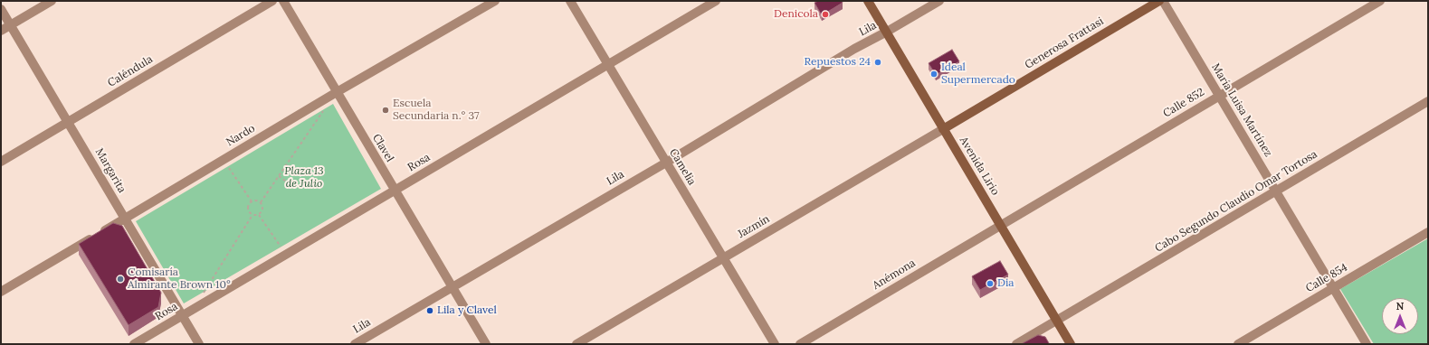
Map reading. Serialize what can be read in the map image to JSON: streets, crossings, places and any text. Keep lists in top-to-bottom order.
{
  "streets": {
    "main road": ["Generosa Frattasi", "Avenida Lirio"],
    "street": [
      "Lila",
      "Caléndula",
      "Calle 852",
      "María Luisa Martínez",
      "Nardo",
      "Clavel",
      "Rosa",
      "Camelia",
      "Margarita",
      "Cabo Segundo Claudio Omar Tortosa",
      "Jazmín",
      "Anémona",
      "Calle 854"
    ]
  },
  "crossings": [
    ["Lila", "Clavel"],
    ["Lila", "Avenida Lirio"],
    ["Lila", "Camelia"],
    ["Generosa Frattasi", "Avenida Lirio"],
    ["Generosa Frattasi", "Jazmín"],
    ["Caléndula", "Margarita"],
    ["Calle 852", "María Luisa Martínez"],
    ["Calle 852", "Avenida Lirio"],
    ["Calle 852", "Anémona"],
    ["María Luisa Martínez", "Cabo Segundo Claudio Omar Tortosa"],
    ["María Luisa Martínez", "Calle 854"],
    ["Nardo", "Clavel"],
    ["Nardo", "Margarita"],
    ["Clavel", "Rosa"],
    ["Rosa", "Camelia"],
    ["Rosa", "Margarita"],
    ["Avenida Lirio", "Cabo Segundo Claudio Omar Tortosa"],
    ["Avenida Lirio", "Jazmín"],
    ["Avenida Lirio", "Anémona"],
    ["Camelia", "Jazmín"]
  ],
  "parks": ["Plaza 13 de Julio"],
  "places": [
    "Denicola",
    "Repuestos 24",
    "Ideal Supermercado",
    "Escuela Secundaria n.° 37",
    "Comisaría Almirante Brown 10°",
    "Dia",
    "Lila y Clavel"
  ],
  "north": "top"
}
